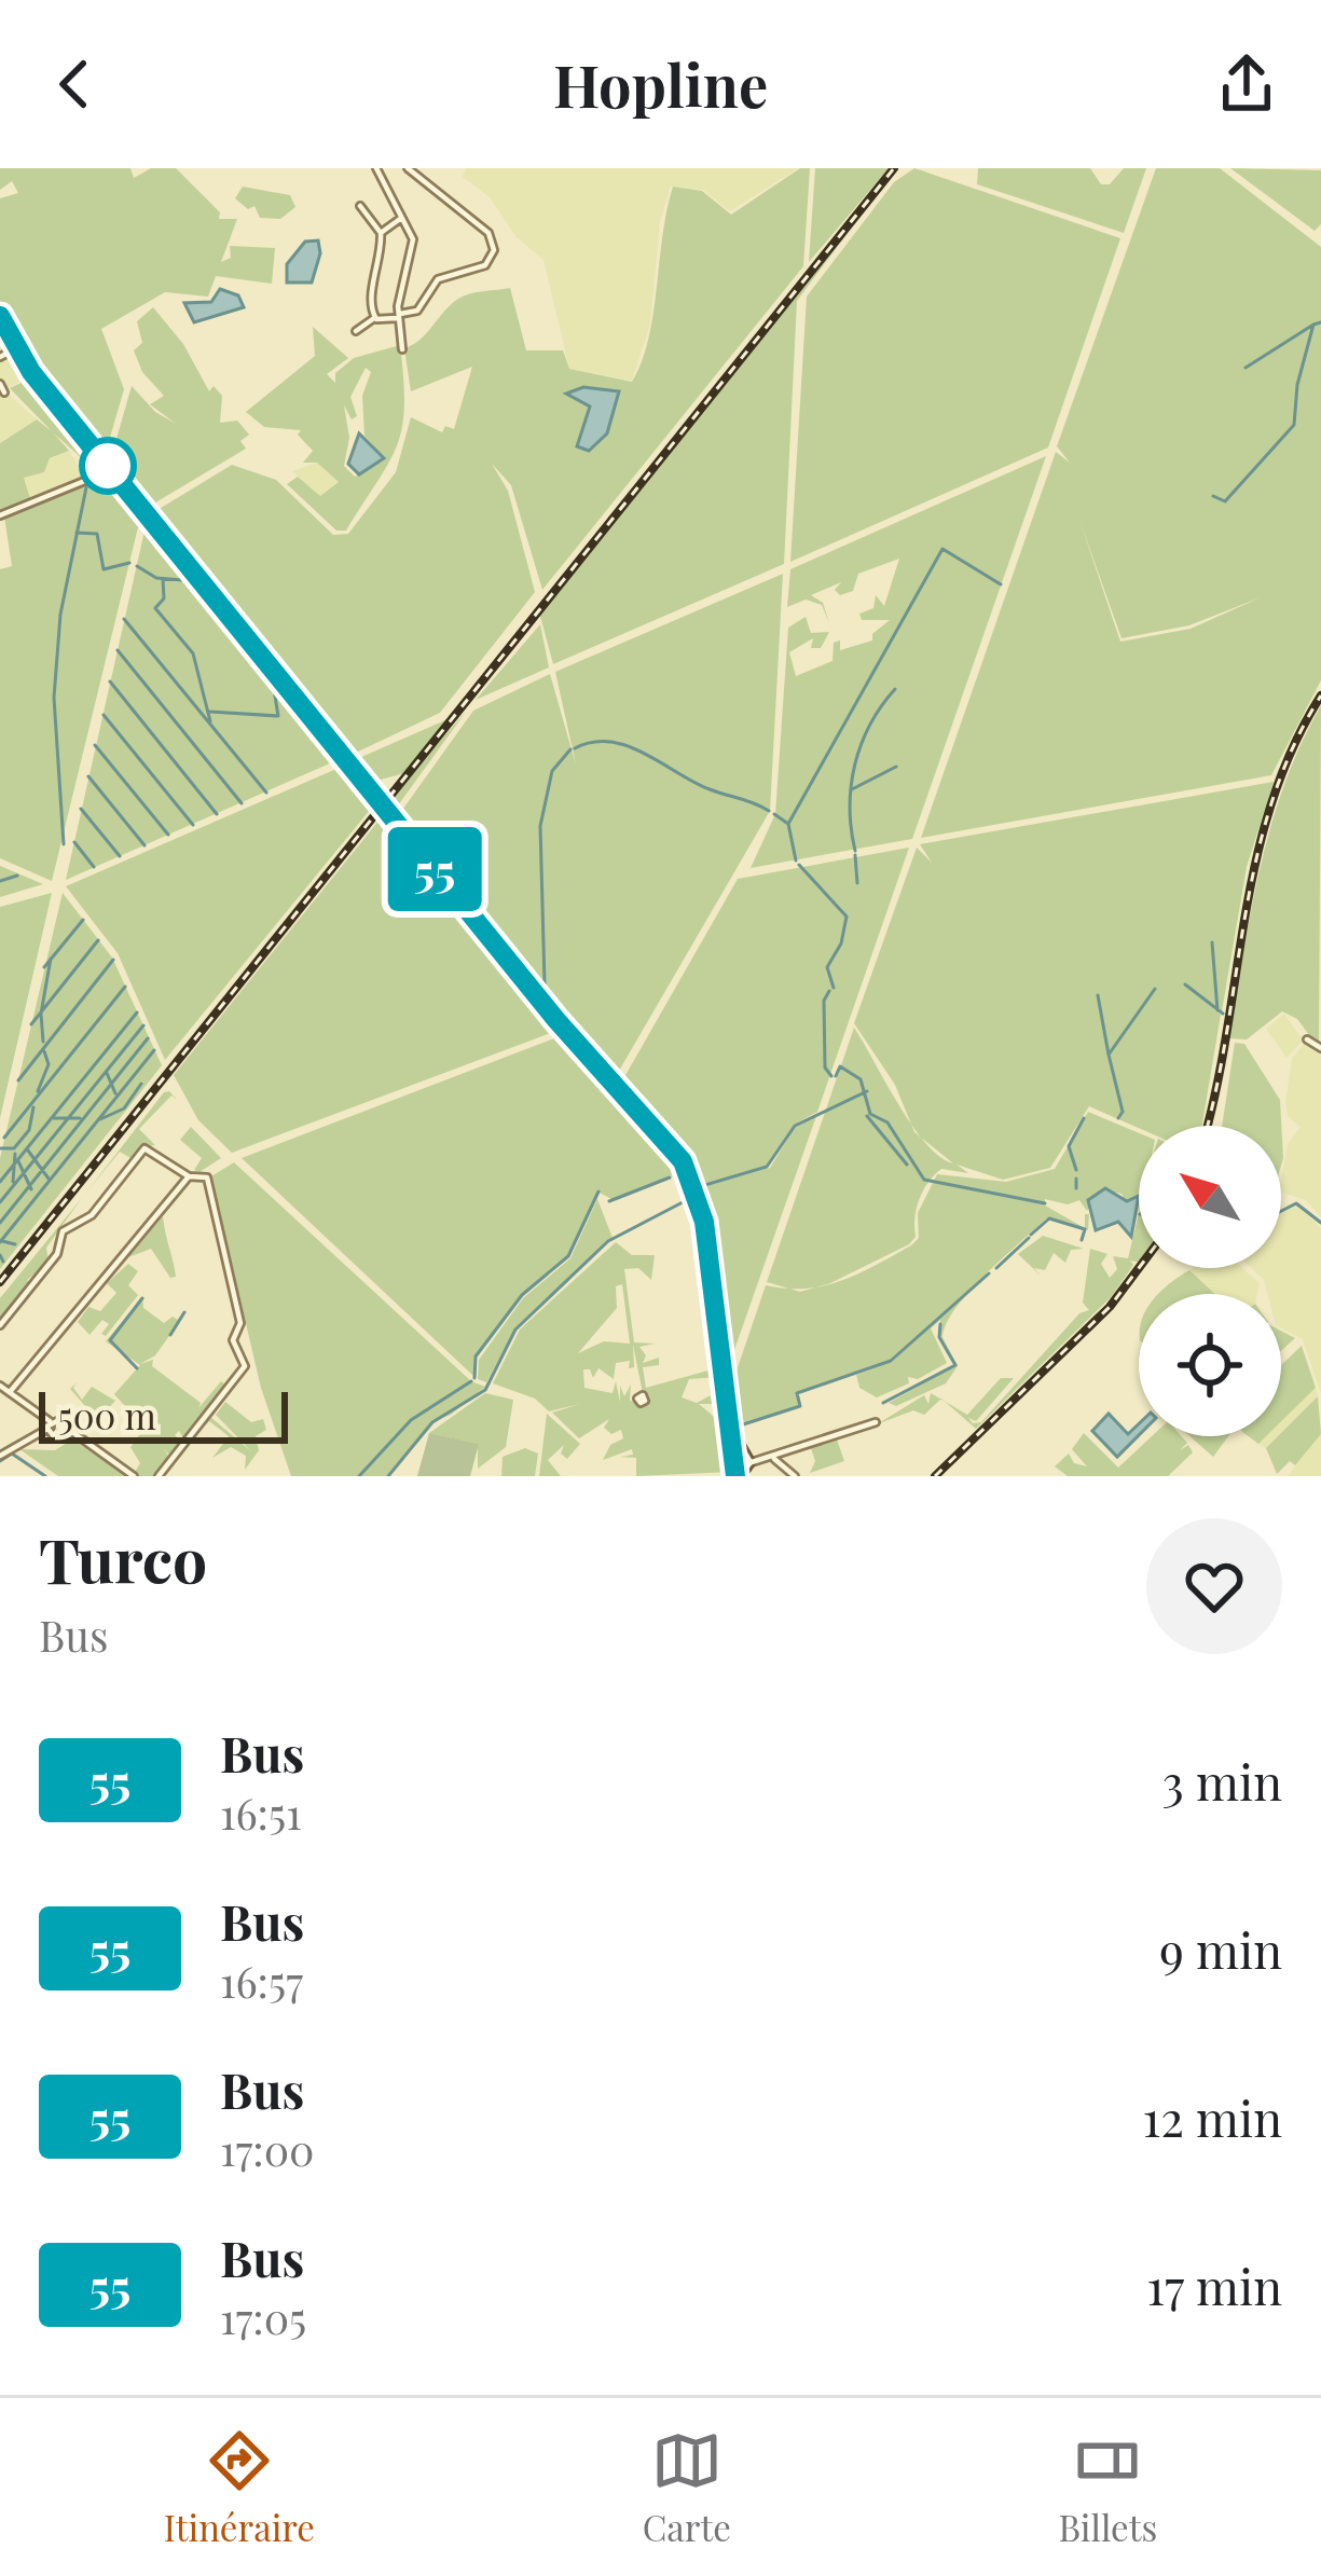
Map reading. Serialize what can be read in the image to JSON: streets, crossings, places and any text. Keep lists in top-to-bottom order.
{
  "lines": ["bus line 55"],
  "scale_bar": "500 m",
  "north": "top left",
  "page": {
    "header": "Hopline",
    "on_map": "55",
    "scale": "500 m",
    "heading": ["Turco", "Bus"],
    "list": [
      {
        "mark": "55",
        "name": "Bus",
        "note": "16:51",
        "value": "3 min"
      },
      {
        "mark": "55",
        "name": "Bus",
        "note": "16:57",
        "value": "9 min"
      },
      {
        "mark": "55",
        "name": "Bus",
        "note": "17:00",
        "value": "12 min"
      },
      {
        "mark": "55",
        "name": "Bus",
        "note": "17:05",
        "value": "17 min"
      }
    ],
    "tabs": ["Itinéraire", "Carte", "Billets"]
  }
}
